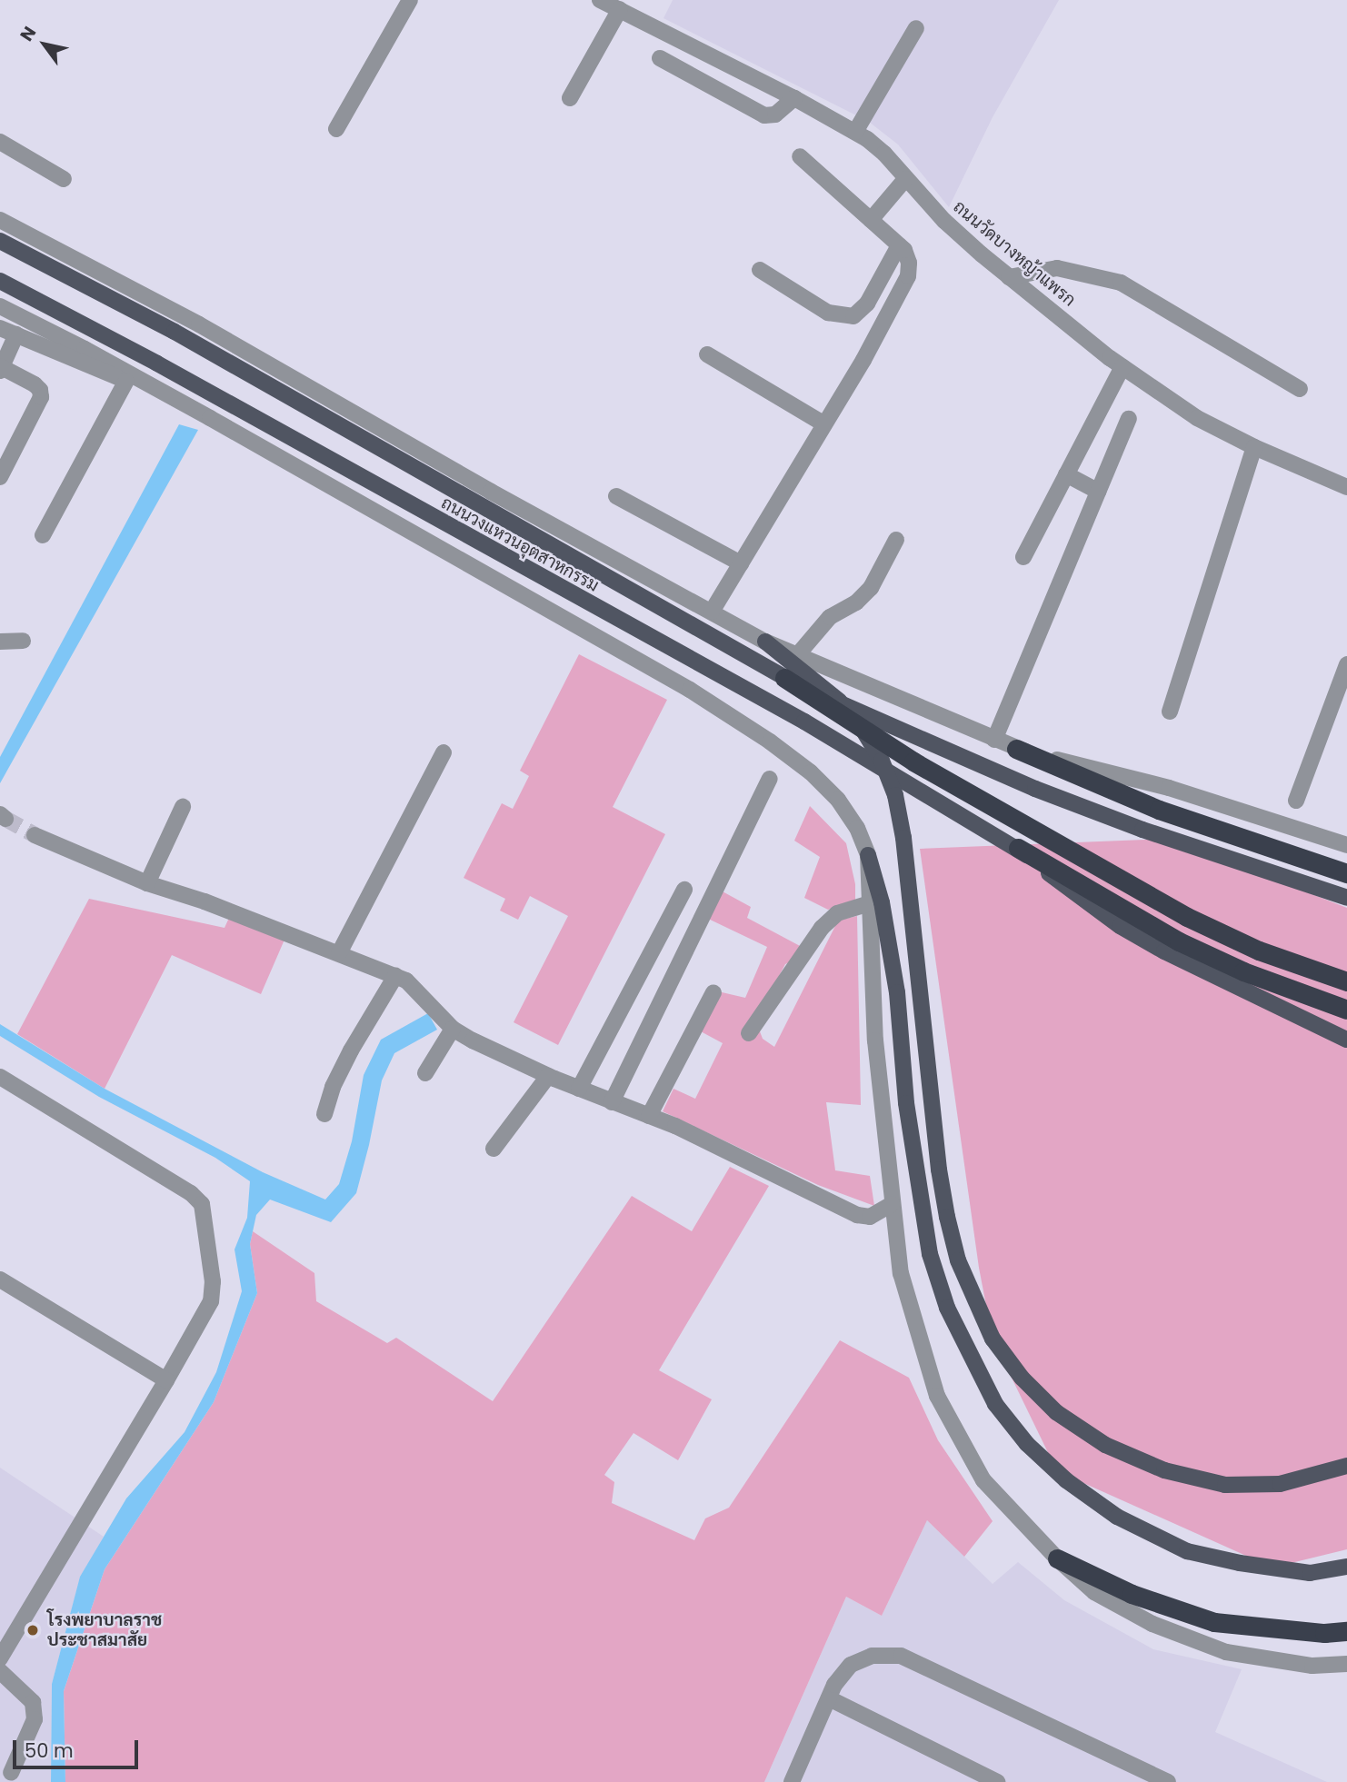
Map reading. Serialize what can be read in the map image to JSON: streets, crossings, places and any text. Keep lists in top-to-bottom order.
{
  "streets": {
    "main road": ["ถนนวงแหวนอุตสาหกรรม"],
    "street": ["ถนนวัดบางหญ้าแพรก"]
  },
  "places": ["โรงพยาบาลราช ประชาสมาสัย"],
  "scale_bar": "50 m",
  "north": "top left"
}
